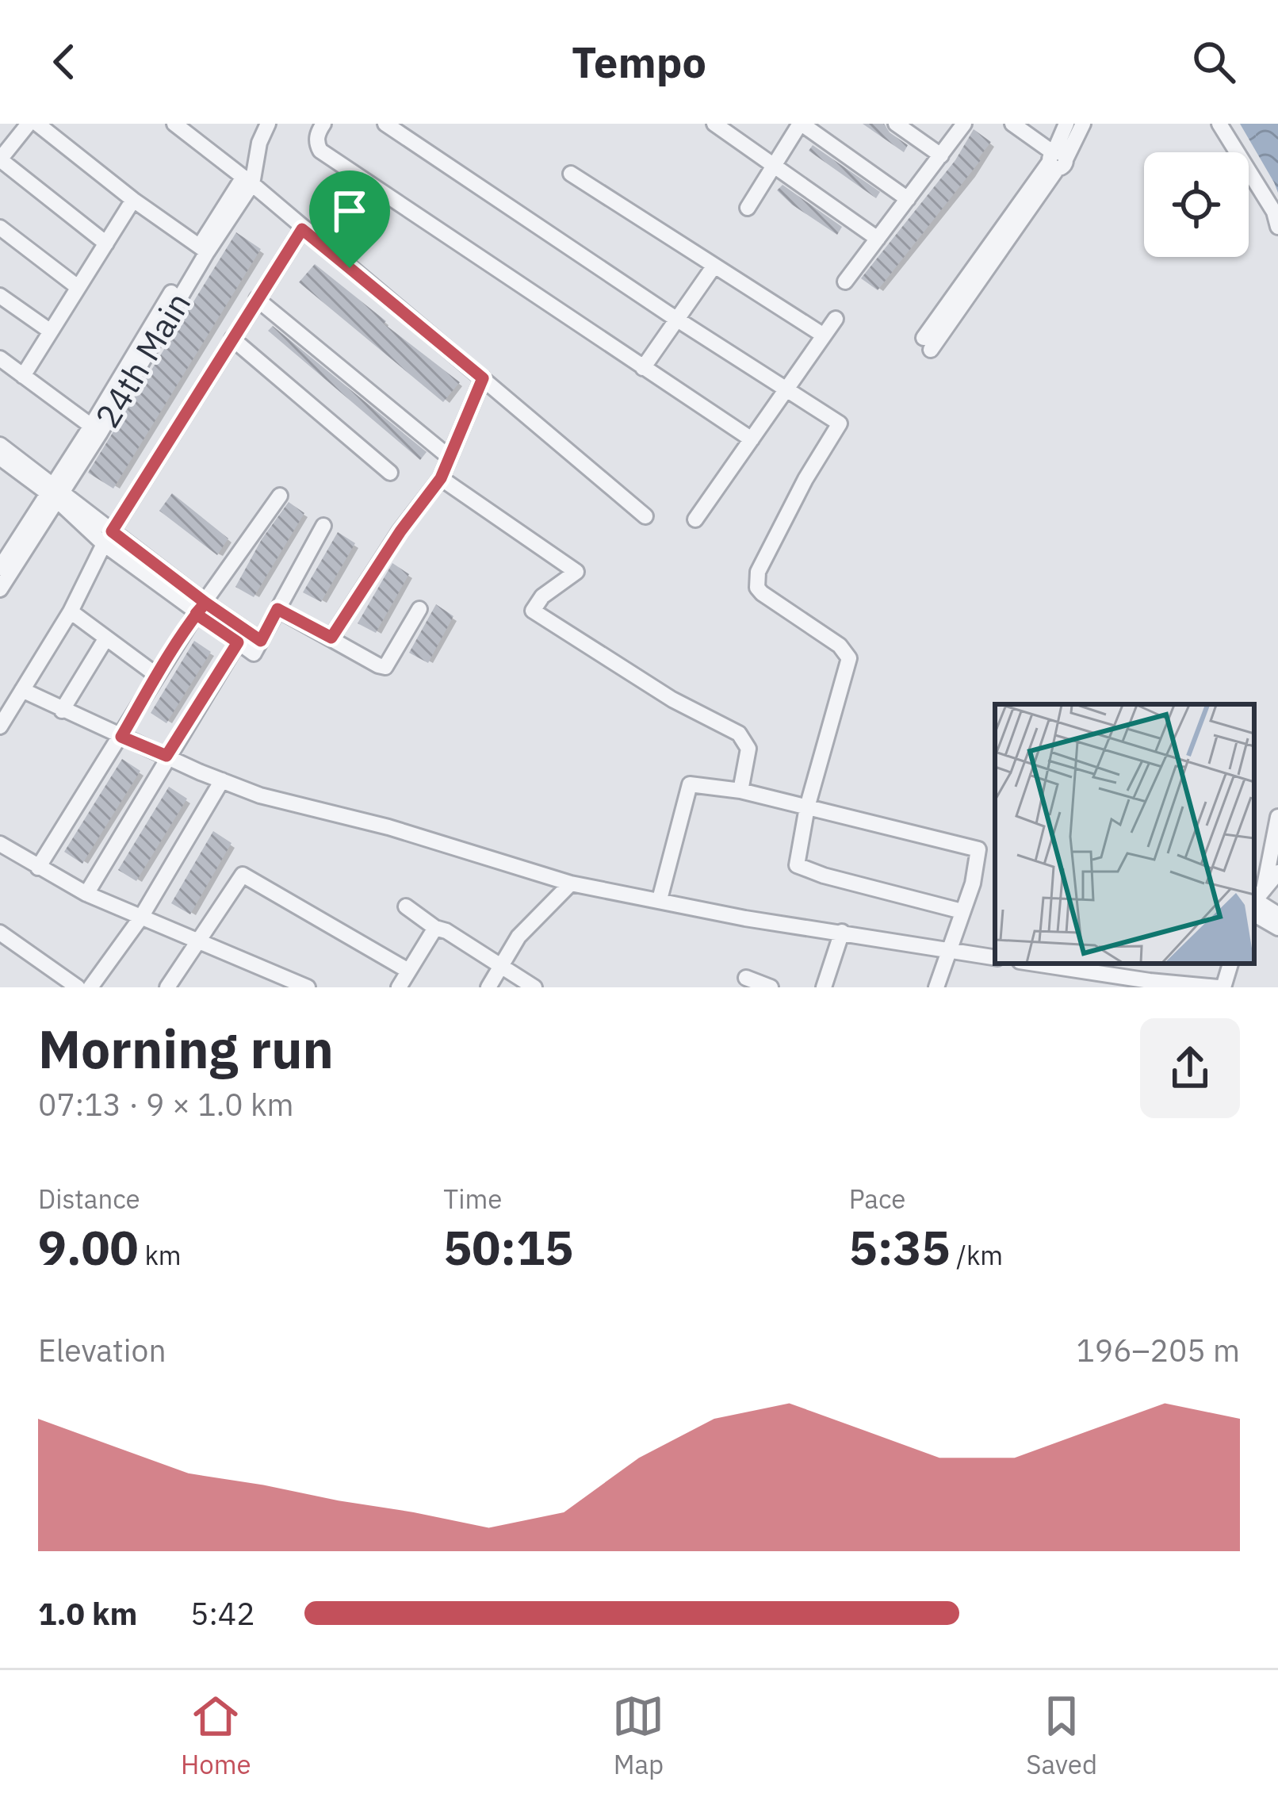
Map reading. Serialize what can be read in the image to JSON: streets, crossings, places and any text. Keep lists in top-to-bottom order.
{
  "streets": {
    "street": ["24th Main"]
  },
  "page": {
    "header": "Tempo",
    "heading": ["Morning run", "07:13 · 9 × 1.0 km"],
    "stats": [
      ["Distance", "9.00 km"],
      ["Time", "50:15"],
      ["Pace", "5:35 /km"]
    ],
    "chart": ["Elevation", "196–205 m"],
    "list": [
      {
        "name": "1.0 km",
        "note": "5:42"
      }
    ],
    "tabs": ["Home", "Map", "Saved"]
  }
}
